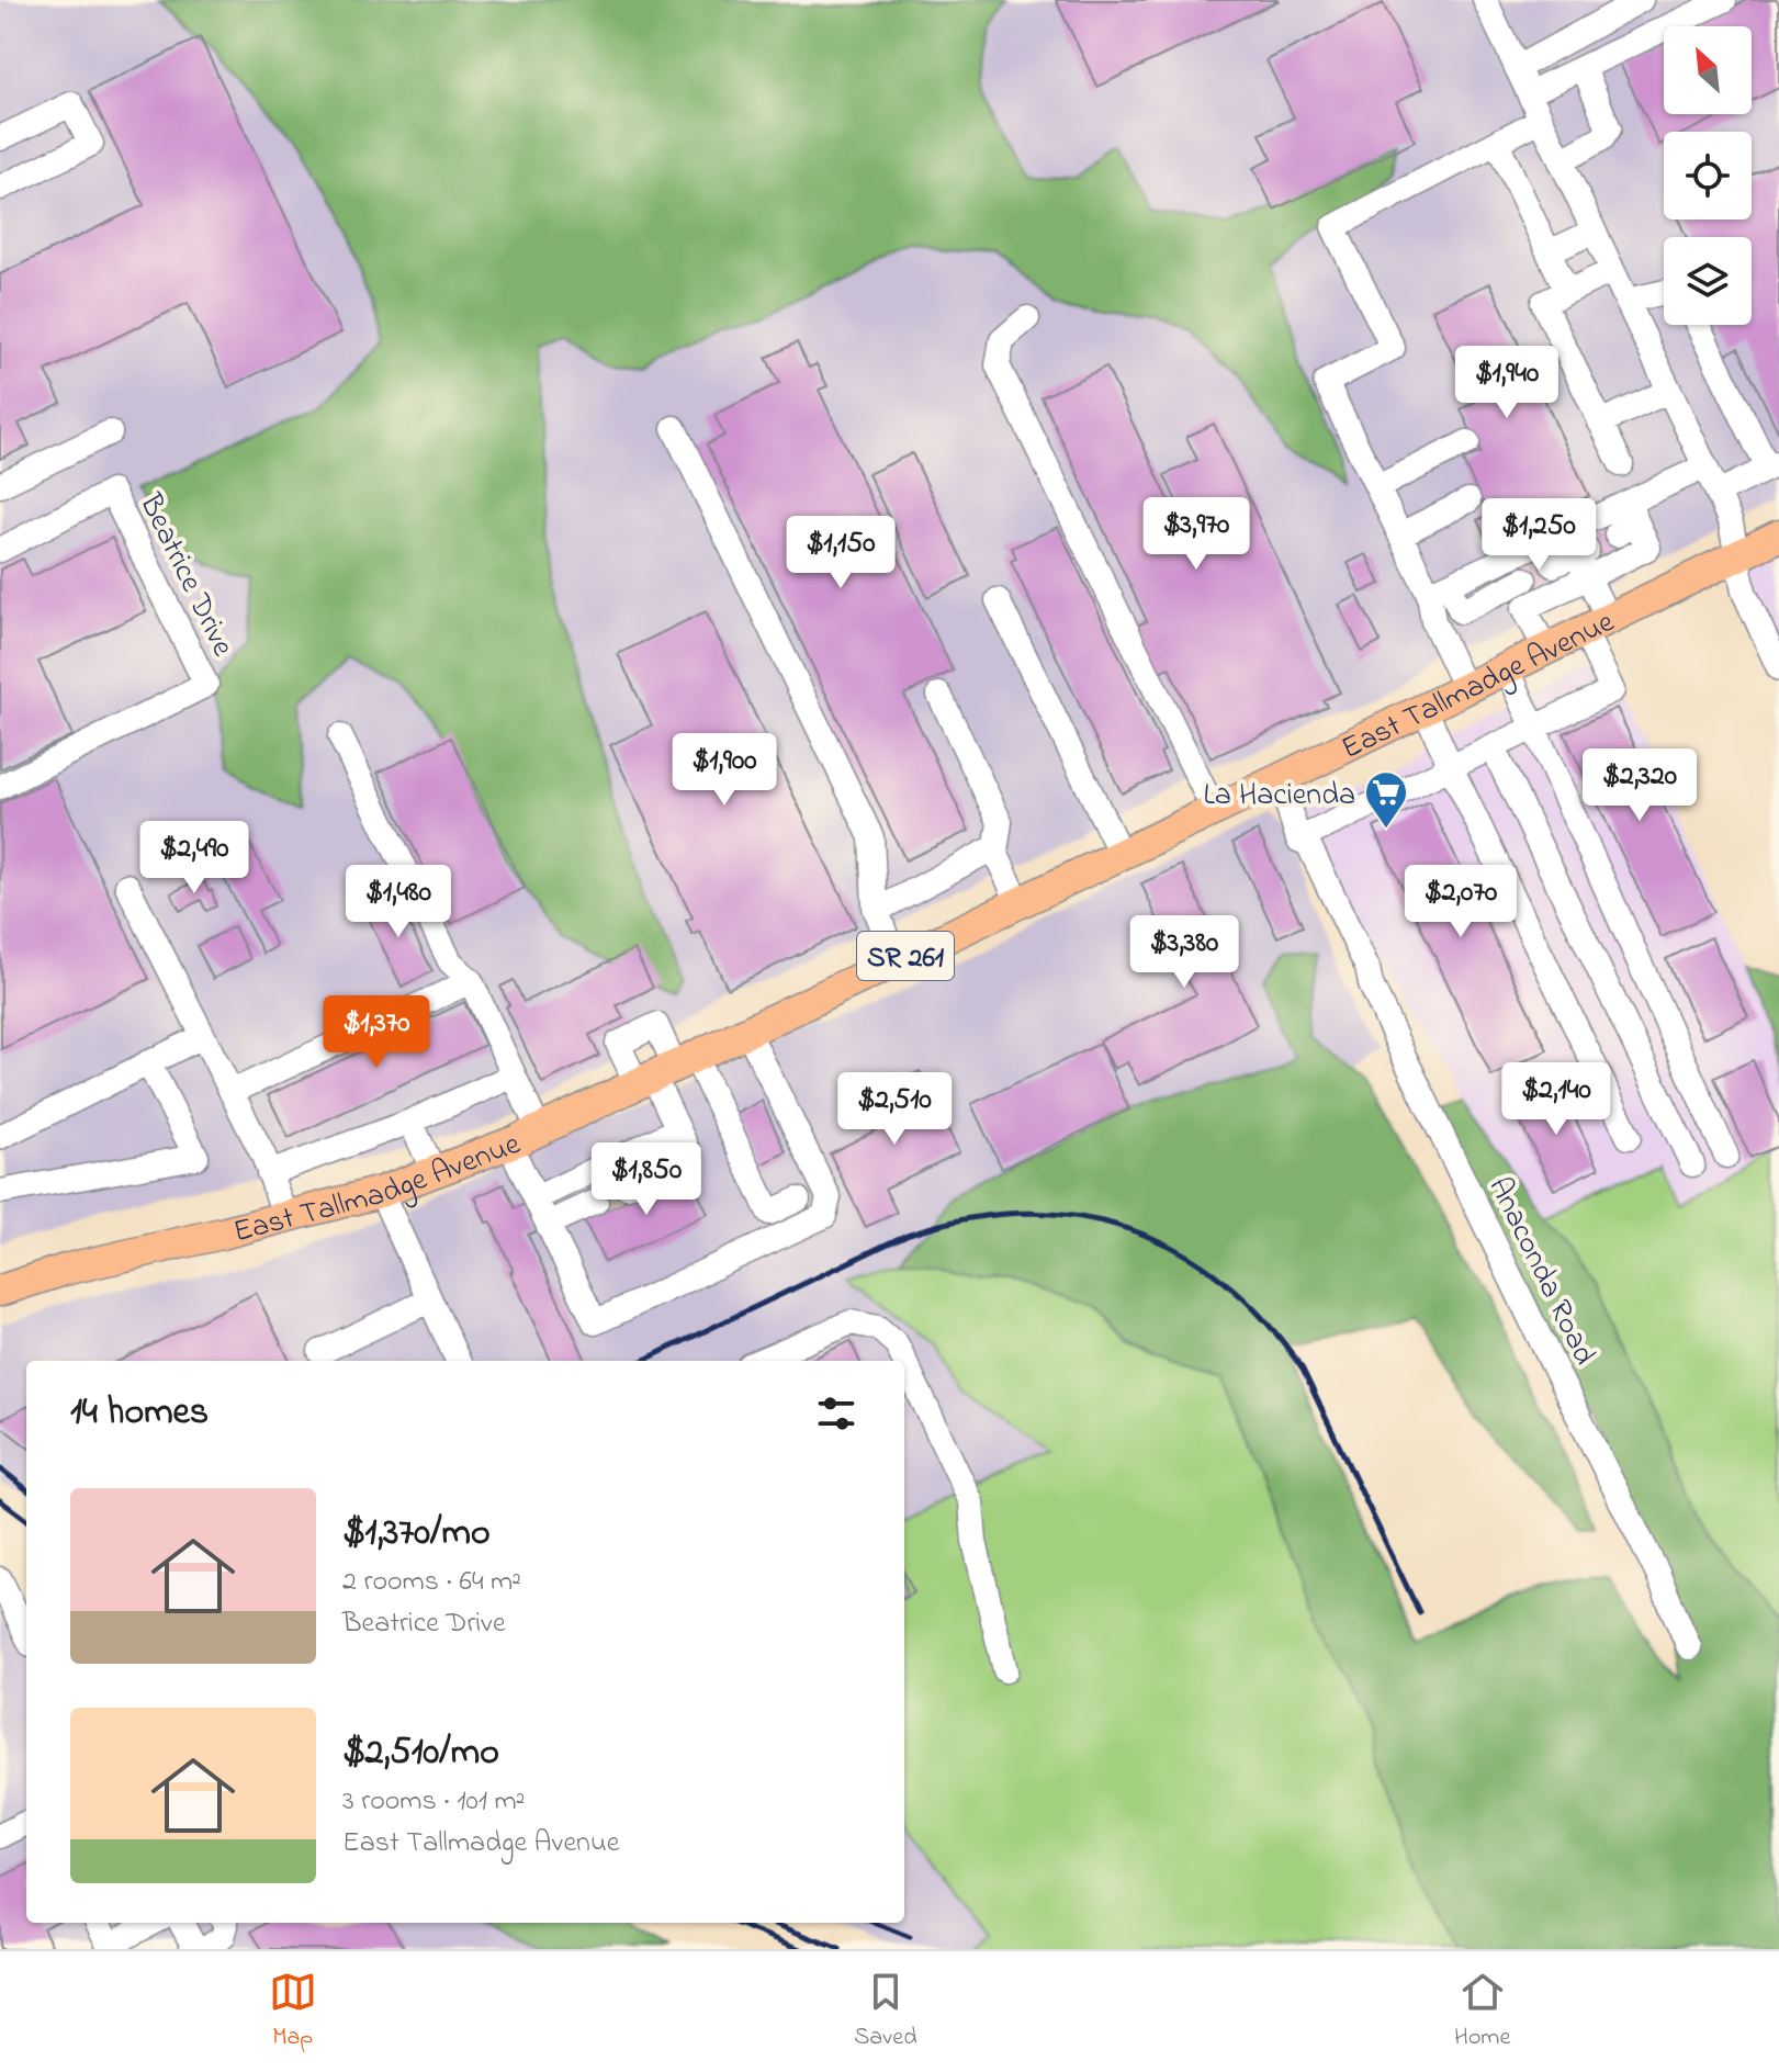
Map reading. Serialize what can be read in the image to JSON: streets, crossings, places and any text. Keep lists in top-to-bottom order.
{
  "streets": {
    "main road": ["East Tallmadge Avenue", "SR 261"],
    "street": ["Beatrice Drive", "Anaconda Road"]
  },
  "crossings": [
    ["East Tallmadge Avenue", "Anaconda Road"]
  ],
  "places": {
    "supermarket": ["La Hacienda"]
  },
  "north": "top left",
  "page": {
    "price": [
      "$1,940",
      "$3,970",
      "$1,250",
      "$1,150",
      "$1,900",
      "$2,320",
      "$2,490",
      "$1,480",
      "$2,070",
      "$3,380",
      "$1,370",
      "$2,140",
      "$2,510",
      "$1,850"
    ],
    "heading": "14 homes",
    "list": [
      {
        "name": "$1,370/mo",
        "note": "2 rooms · 64 m² · Beatrice Drive"
      },
      {
        "name": "$2,510/mo",
        "note": "3 rooms · 101 m² · East Tallmadge Avenue"
      }
    ],
    "tabs": ["Map", "Saved", "Home"]
  }
}
